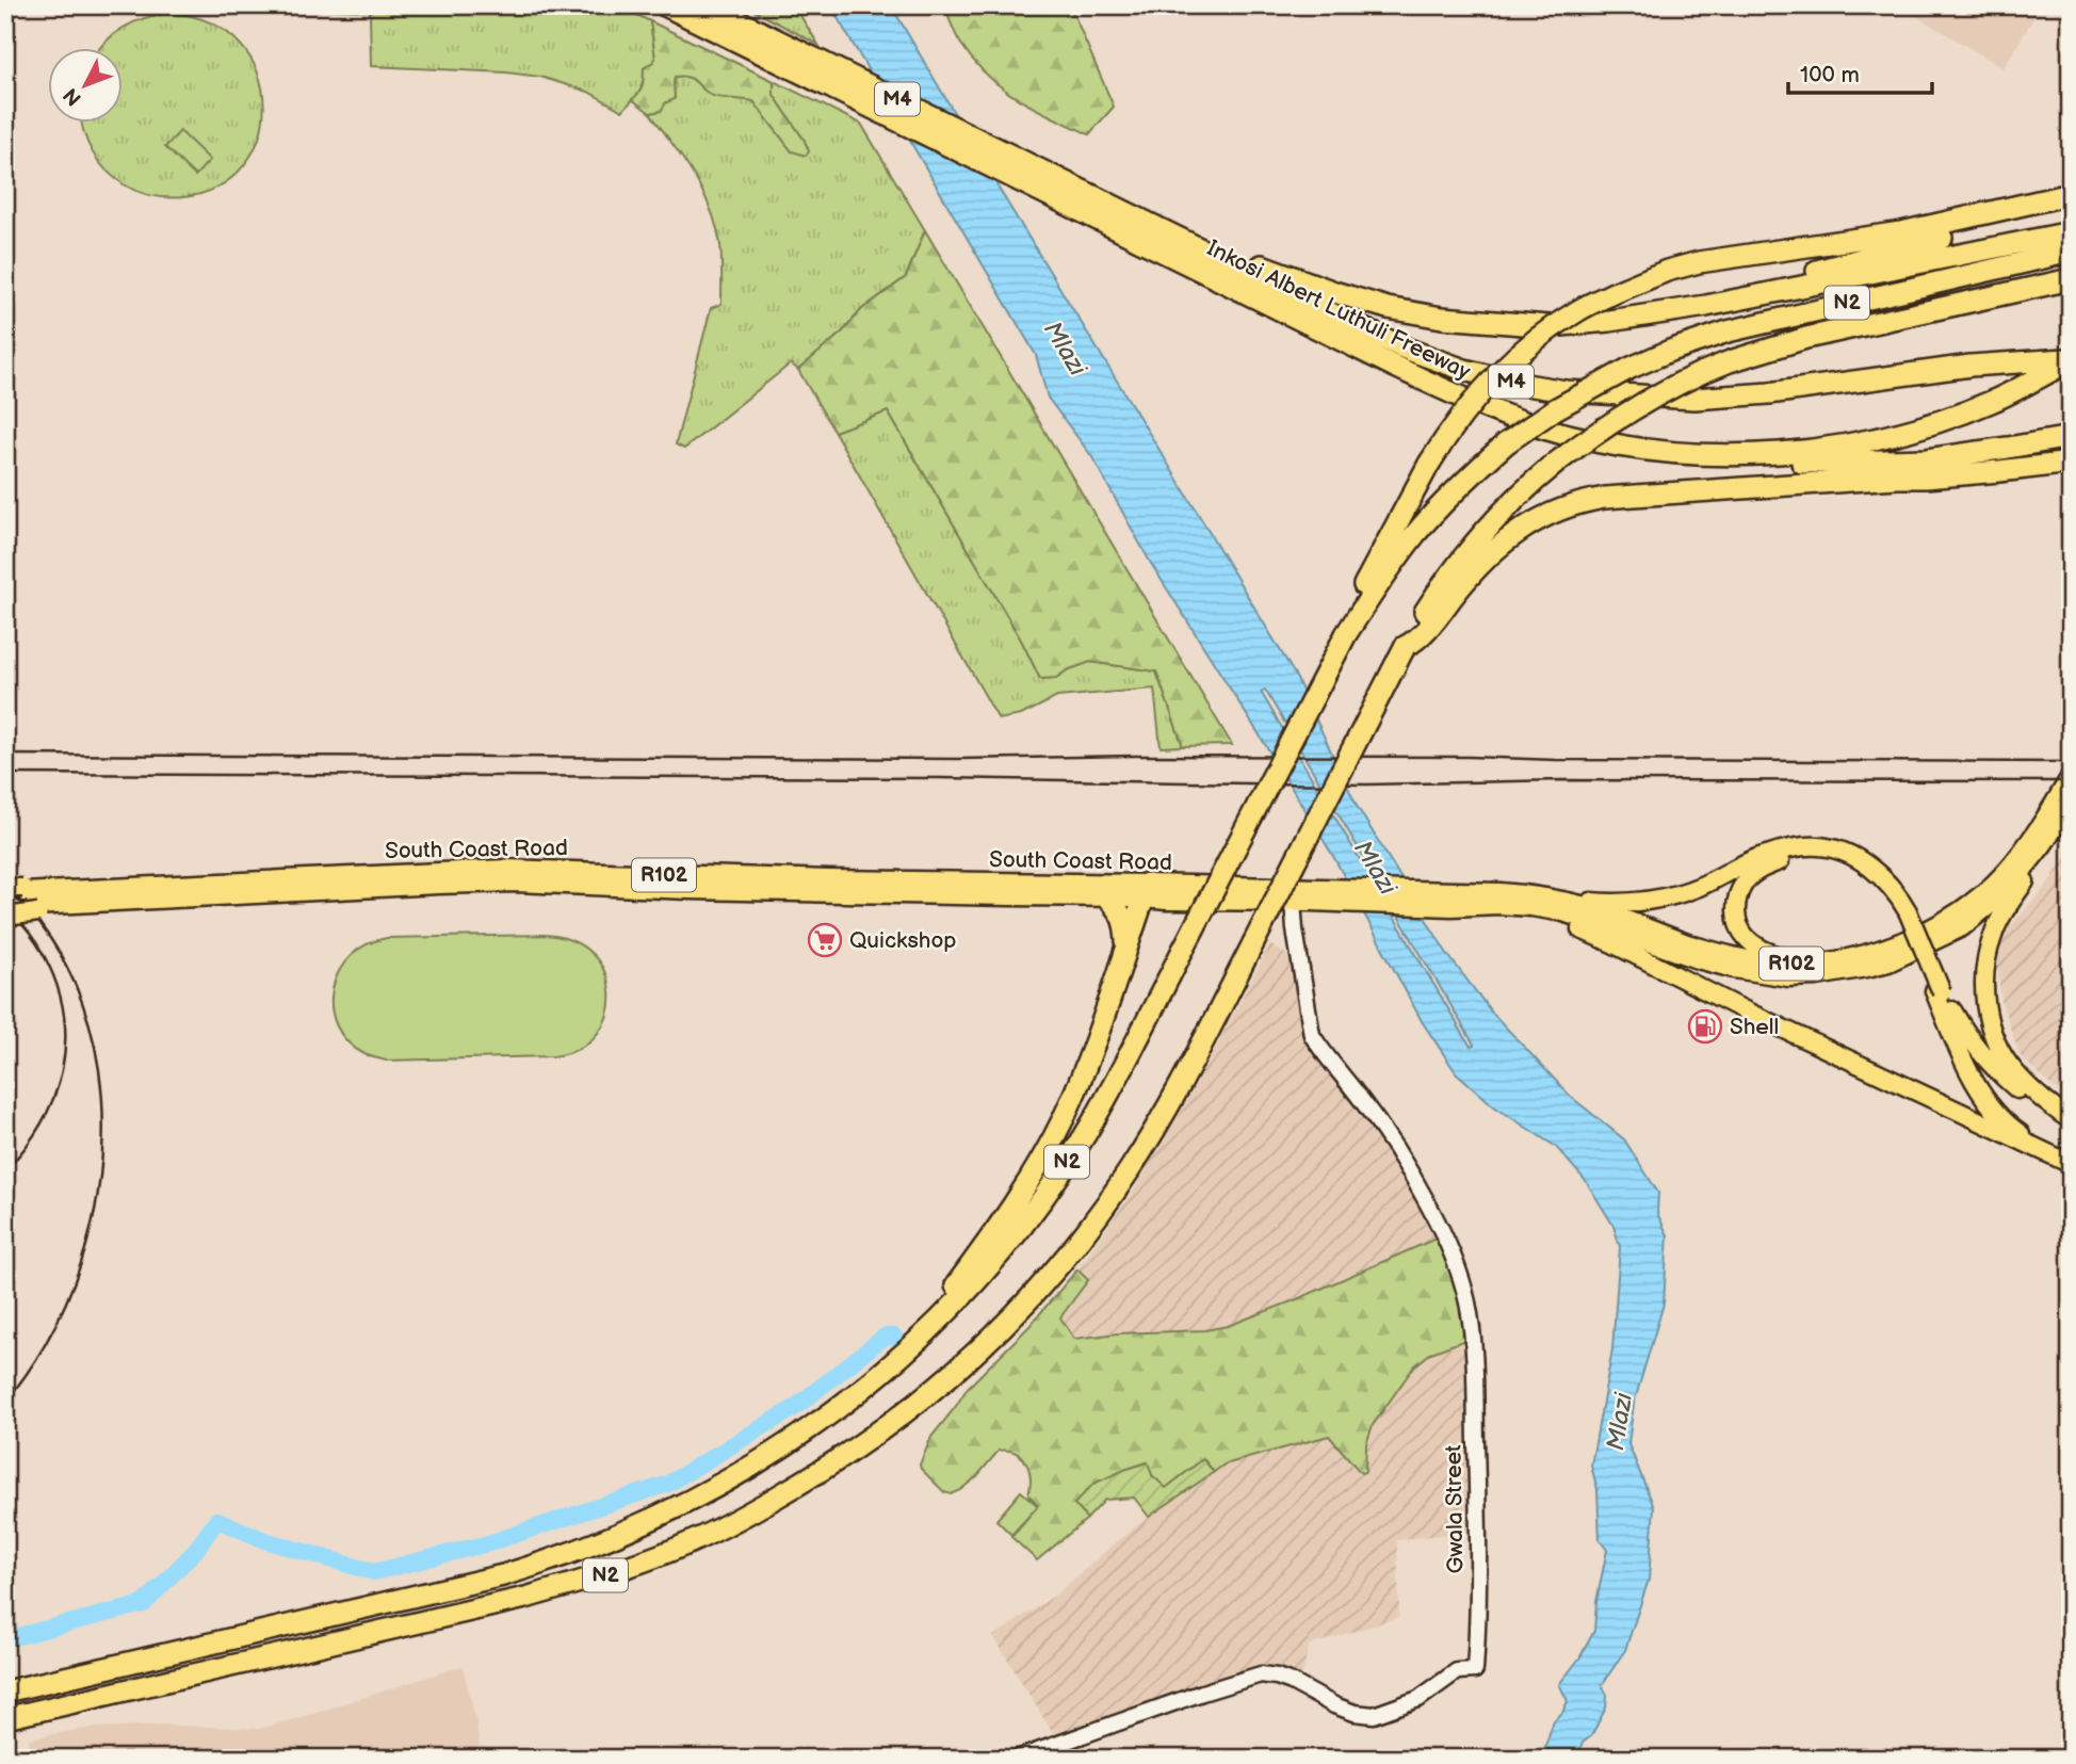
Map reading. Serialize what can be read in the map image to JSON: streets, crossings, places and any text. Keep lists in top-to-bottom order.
{
  "streets": {
    "highway": ["M4", "N2", "Inkosi Albert Luthuli Freeway"],
    "main road": ["South Coast Road", "R102"],
    "street": ["Gwala Street"]
  },
  "crossings": [
    ["South Coast Road", "Gwala Street"]
  ],
  "water": ["Mlazi"],
  "places": {
    "supermarket": ["Quickshop"],
    "fuel station": ["Shell"]
  },
  "scale_bar": "100 m",
  "north": "bottom left"
}
